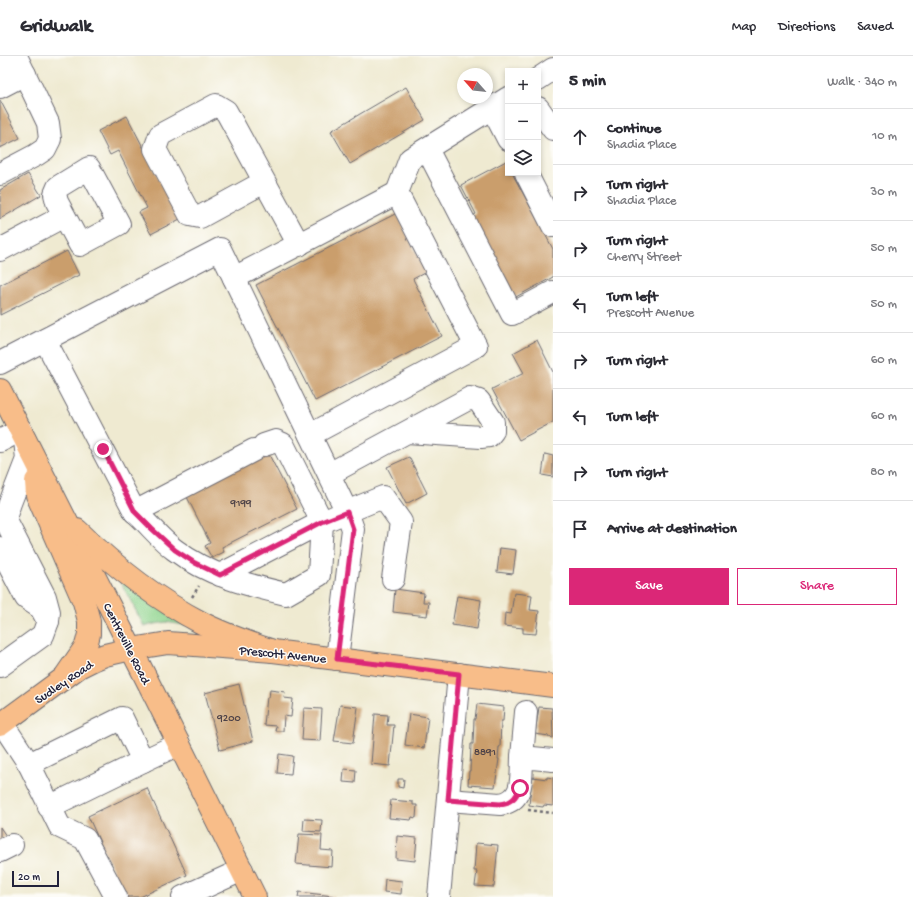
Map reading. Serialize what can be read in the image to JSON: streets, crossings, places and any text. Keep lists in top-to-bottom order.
{
  "streets": {
    "main road": ["Centreville Road", "Prescott Avenue", "Sudley Road"]
  },
  "crossings": [
    ["Centreville Road", "Prescott Avenue"],
    ["Centreville Road", "Sudley Road"],
    ["Prescott Avenue", "Sudley Road"]
  ],
  "house_numbers": ["9199", "9200", "8891"],
  "scale_bar": "20 m",
  "north": "top left",
  "page": {
    "header": "Gridwalk",
    "nav": ["Map", "Directions", "Saved"],
    "heading": ["5 min", "Walk · 340 m"],
    "map_buttons": ["+", "−"],
    "list": [
      ["Continue", "Shadia Place", "10 m"],
      ["Turn right", "Shadia Place", "30 m"],
      ["Turn right", "Cherry Street", "50 m"],
      ["Turn left", "Prescott Avenue", "50 m"],
      ["Turn right", "60 m"],
      ["Turn left", "60 m"],
      ["Turn right", "80 m"],
      "Arrive at destination"
    ],
    "buttons": ["Save", "Share"],
    "scale": "20 m"
  }
}
